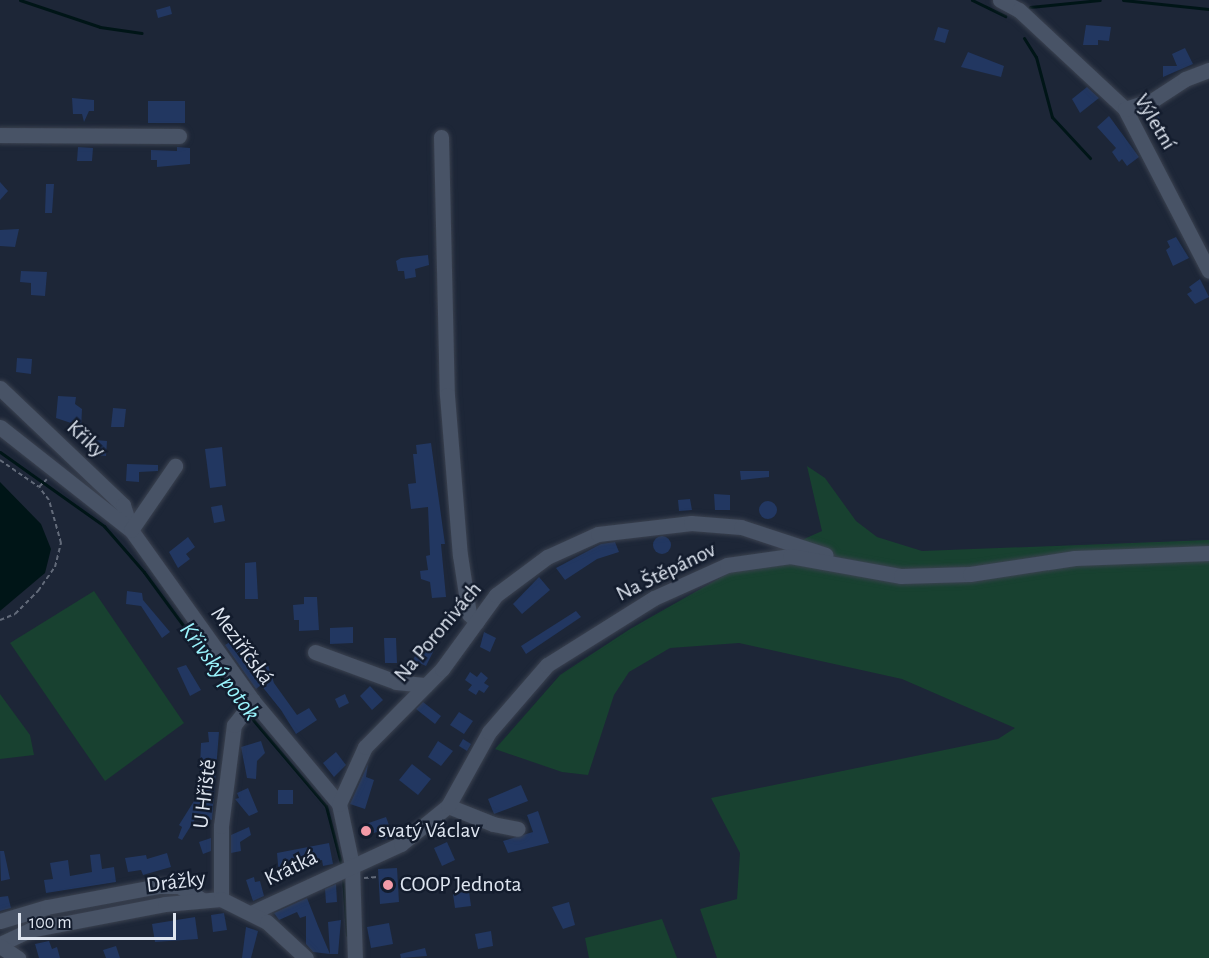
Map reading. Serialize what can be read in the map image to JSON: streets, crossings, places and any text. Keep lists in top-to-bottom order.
{
  "streets": {
    "street": [
      "Výletní",
      "Křiky",
      "Na Štěpánov",
      "Na Poronivách",
      "Meziříčská",
      "U Hřiště",
      "Krátká",
      "Drážky"
    ]
  },
  "crossings": [
    ["Křiky", "Meziříčská"],
    ["Na Štěpánov", "Na Poronivách"],
    ["Na Štěpánov", "Meziříčská"],
    ["Na Štěpánov", "Krátká"],
    ["Na Poronivách", "Meziříčská"],
    ["Meziříčská", "U Hřiště"],
    ["Meziříčská", "Krátká"],
    ["U Hřiště", "Drážky"],
    ["Krátká", "Drážky"]
  ],
  "water": ["Křivský potok"],
  "places": ["svatý Václav", "COOP Jednota"],
  "scale_bar": "100 m"
}
